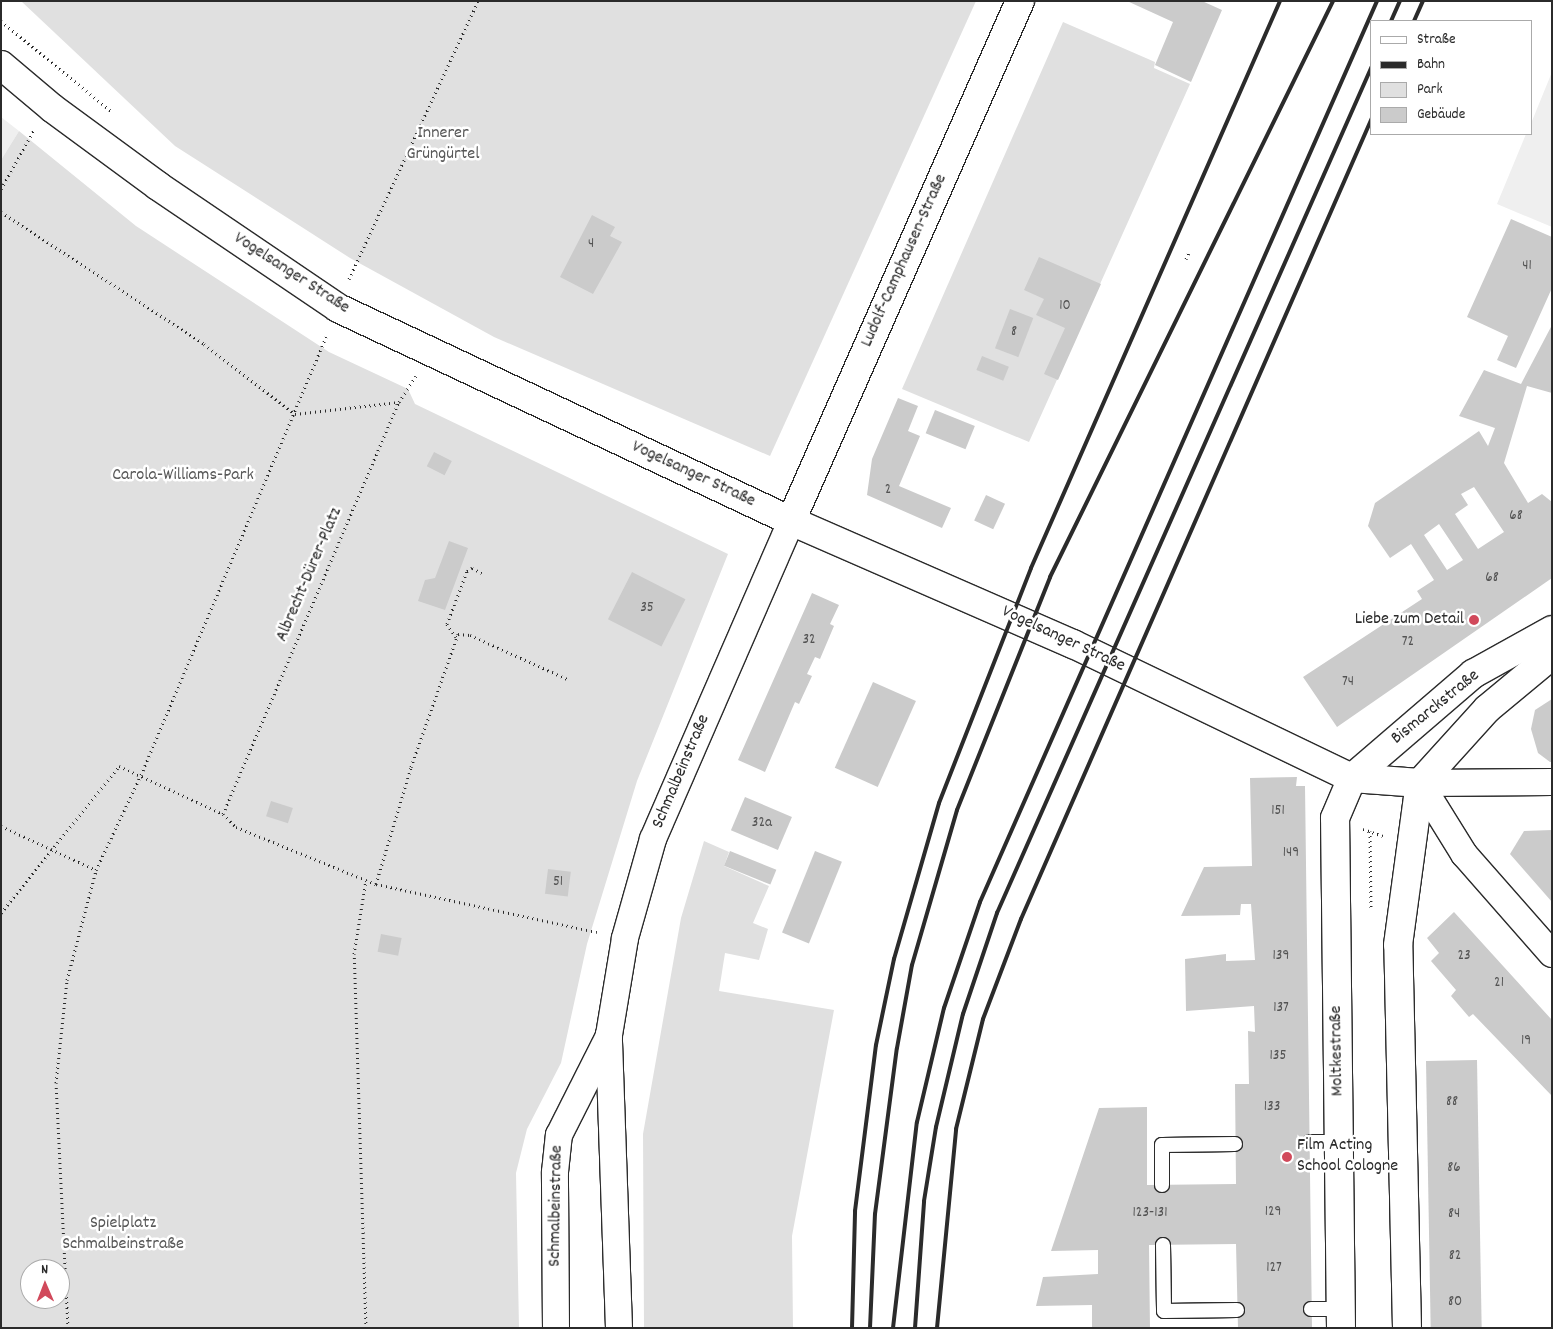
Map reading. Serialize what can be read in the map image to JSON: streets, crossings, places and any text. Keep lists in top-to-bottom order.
{
  "streets": {
    "main road": [
      "Ludolf-Camphausen-Straße",
      "Vogelsanger Straße",
      "Bismarckstraße",
      "Moltkestraße"
    ],
    "street": ["Schmalbeinstraße"],
    "path": ["Albrecht-Dürer-Platz"]
  },
  "crossings": [
    ["Ludolf-Camphausen-Straße", "Vogelsanger Straße"],
    ["Ludolf-Camphausen-Straße", "Schmalbeinstraße"],
    ["Vogelsanger Straße", "Albrecht-Dürer-Platz"],
    ["Vogelsanger Straße", "Bismarckstraße"],
    ["Vogelsanger Straße", "Schmalbeinstraße"],
    ["Vogelsanger Straße", "Moltkestraße"],
    ["Bismarckstraße", "Moltkestraße"]
  ],
  "parks": ["Innerer Grüngürtel", "Carola-Williams-Park", "Spielplatz Schmalbeinstraße"],
  "places": ["Liebe zum Detail", "Film Acting School Cologne"],
  "house_numbers": [
    "4",
    "41",
    "10",
    "8",
    "2",
    "68",
    "68",
    "35",
    "32",
    "72",
    "74",
    "151",
    "32a",
    "149",
    "51",
    "139",
    "23",
    "21",
    "137",
    "19",
    "135",
    "88",
    "133",
    "86",
    "129",
    "123-131",
    "84",
    "82",
    "127",
    "80"
  ],
  "legend": [
    "Straße",
    "Bahn",
    "Park",
    "Gebäude"
  ],
  "north": "top"
}
